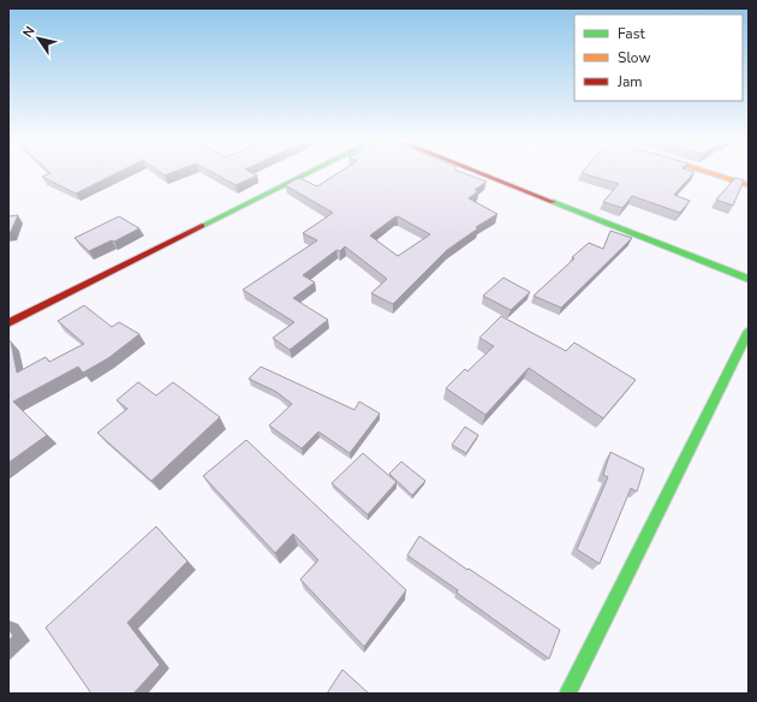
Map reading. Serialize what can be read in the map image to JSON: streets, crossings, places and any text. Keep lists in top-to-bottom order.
{
  "legend": ["Fast", "Slow", "Jam"],
  "north": "top left"
}
